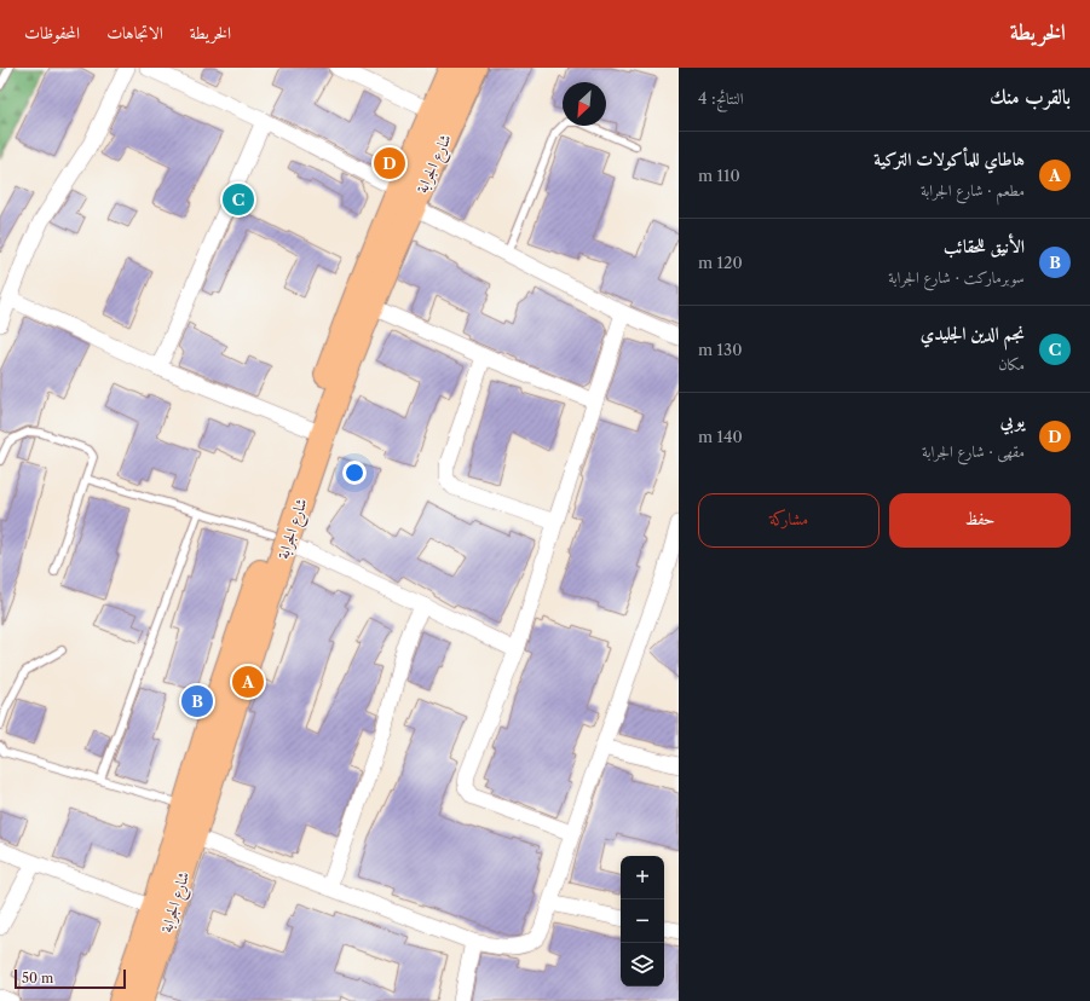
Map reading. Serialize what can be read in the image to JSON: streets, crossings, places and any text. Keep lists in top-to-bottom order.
{
  "streets": {
    "main road": ["شارع الجرابة"]
  },
  "scale_bar": "50 m",
  "north": "bottom left",
  "page": {
    "header": "الخريطة",
    "nav": ["الخريطة", "الاتجاهات", "المحفوظات"],
    "heading": ["بالقرب منك", "النتائج: 4"],
    "list": [
      {
        "mark": "A",
        "name": "هاطاي للمأكولات التركية",
        "note": "مطعم · شارع الجرابة",
        "value": "110 m"
      },
      {
        "mark": "B",
        "name": "الأنيق للحقائب",
        "note": "سوبرماركت · شارع الجرابة",
        "value": "120 m"
      },
      {
        "mark": "C",
        "name": "نجم الدين الجليدي",
        "note": "مكان",
        "value": "130 m"
      },
      {
        "mark": "D",
        "name": "يوبي",
        "note": "مقهى · شارع الجرابة",
        "value": "140 m"
      }
    ],
    "pins": [
      "D",
      "C",
      "A",
      "B"
    ],
    "buttons": ["حفظ", "مشاركة"],
    "map_buttons": ["+", "−"],
    "scale": "50 m"
  }
}
